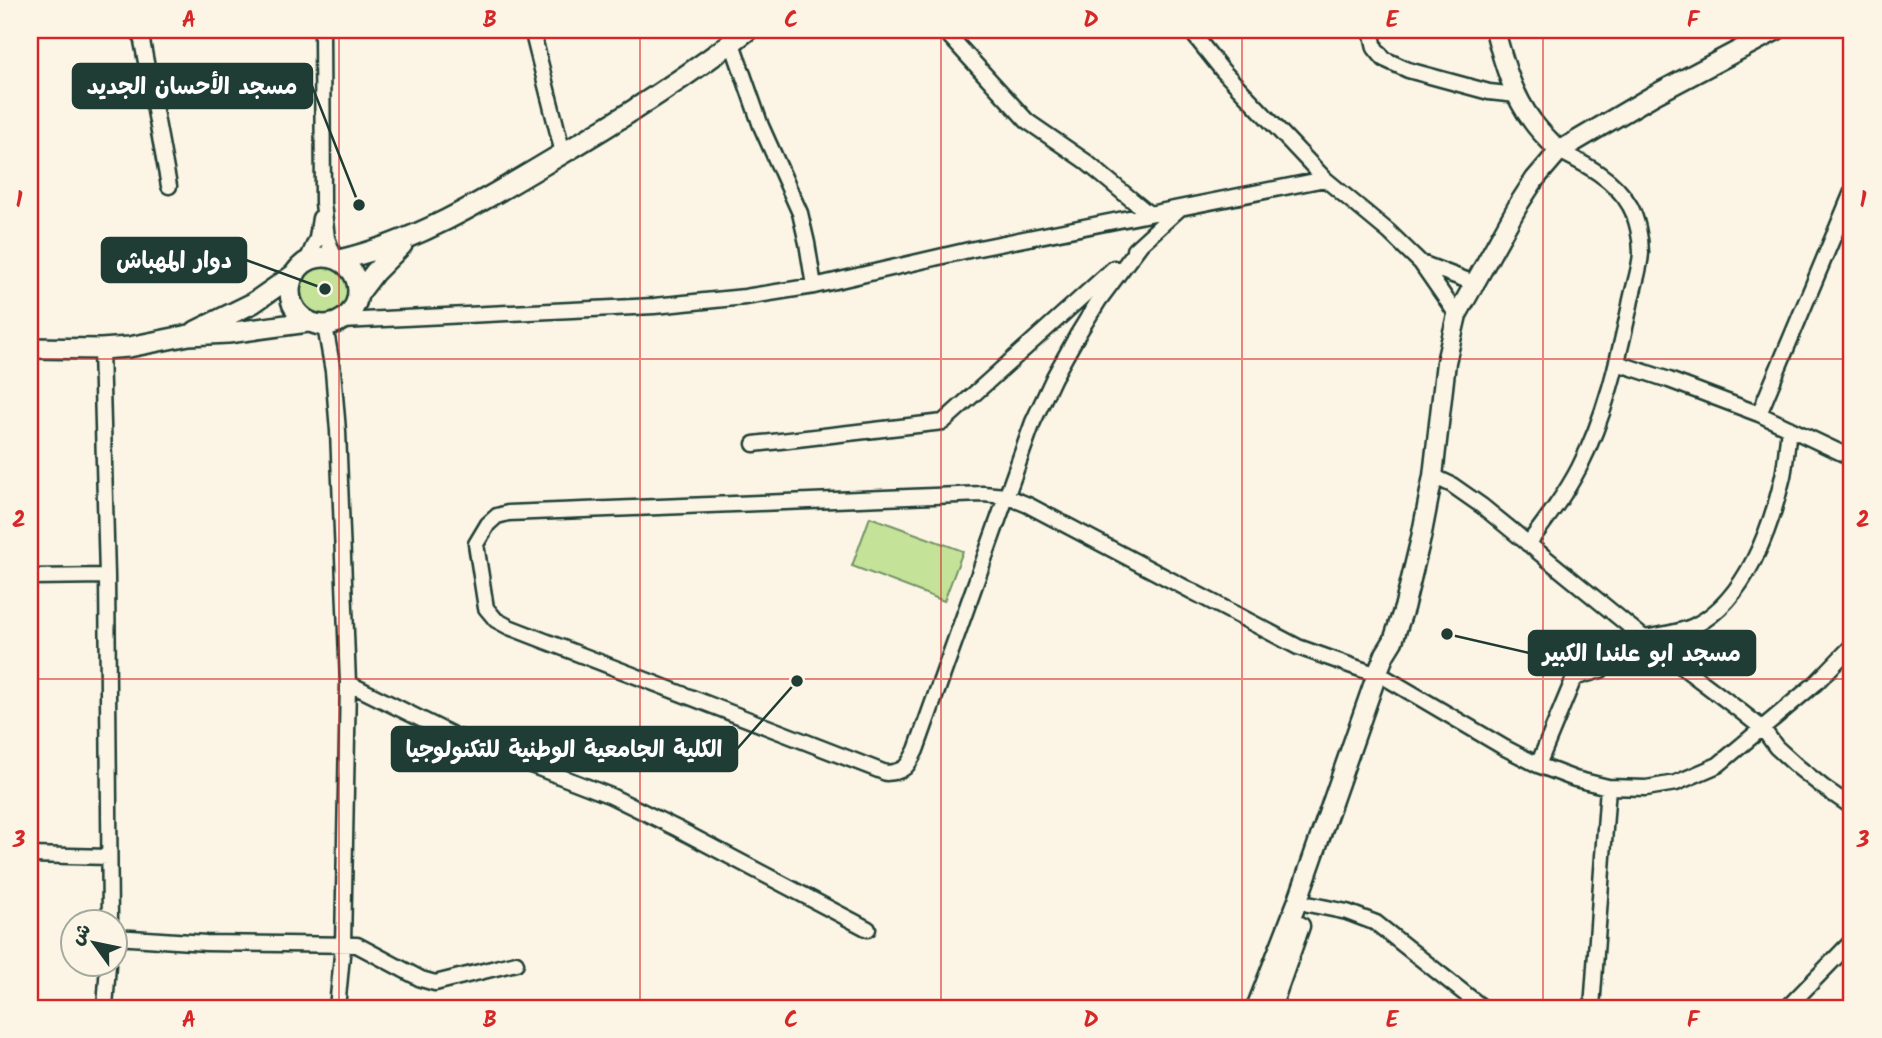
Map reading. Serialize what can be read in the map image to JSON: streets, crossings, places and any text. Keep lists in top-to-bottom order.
{
  "places": [
    "مسجد الأحسان الجديد",
    "دوار المهباش",
    "مسجد ابو علندا الكبير",
    "الكلية الجامعية الوطنية للتكنولوجيا"
  ],
  "north": "top left",
  "grid": {
    "columns": [
      "A",
      "B",
      "C",
      "D",
      "E",
      "F"
    ],
    "rows": ["1", "2", "3"]
  }
}
